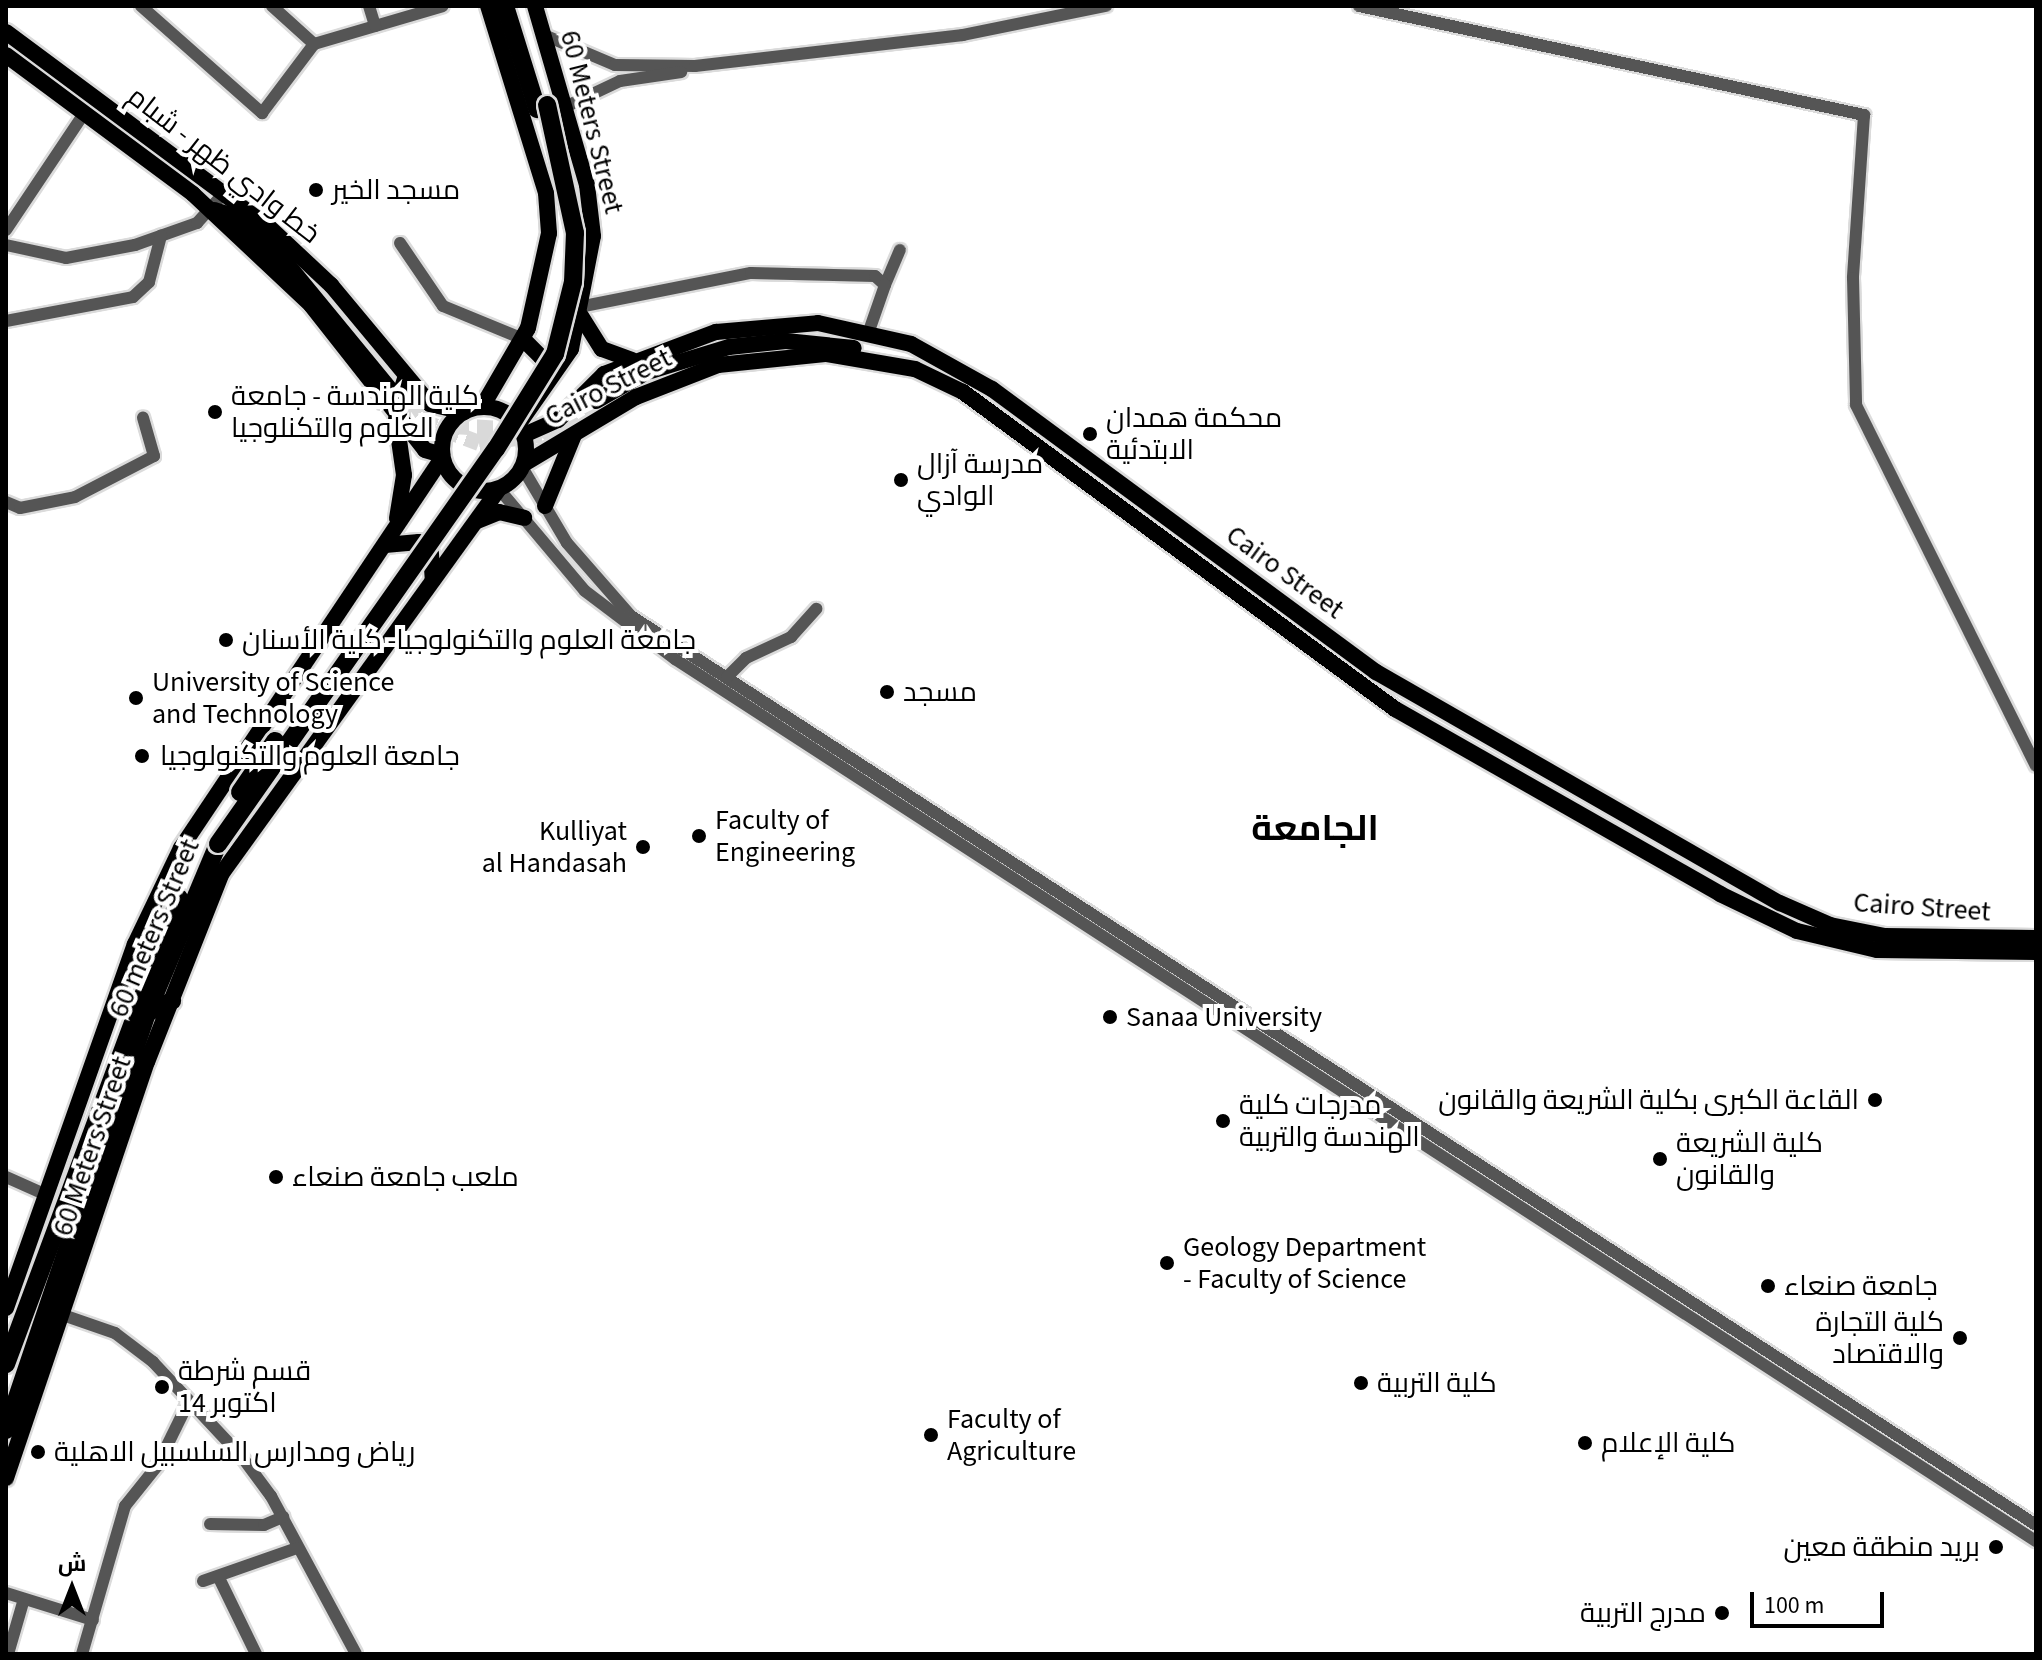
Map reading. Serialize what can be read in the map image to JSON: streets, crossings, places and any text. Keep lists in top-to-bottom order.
{
  "streets": {
    "highway": ["60 meters Street"],
    "main road": ["60 Meters Street", "خط وادي ظهر - شبام", "Cairo Street"]
  },
  "crossings": [
    ["60 Meters Street", "Cairo Street"],
    ["60 Meters Street", "60 meters Street"]
  ],
  "districts": ["الجامعة"],
  "places": [
    "مسجد الخير",
    "كلية الهندسة - جامعة العلوم والتكنلوجيا",
    "محكمة همدان الابتدئية",
    "مدرسة آزال الوادي",
    "جامعة العلوم والتكنولوجيا- كلية الأسنان",
    "مسجد",
    "University of Science and Technology",
    "جامعة العلوم والتكنولوجيا",
    "Faculty of Engineering",
    "Kulliyat al Handasah",
    "Sanaa University",
    "القاعة الكبرى بكلية الشريعة والقانون",
    "مدرجات كلية الهندسة والتربية",
    "كلية الشريعة والقانون",
    "ملعب جامعة صنعاء",
    "Geology Department - Faculty of Science",
    "جامعة صنعاء",
    "كلية التجارة والاقتصاد",
    "كلية التربية",
    "قسم شرطة 14 اكتوبر",
    "Faculty of Agriculture",
    "كلية الإعلام",
    "رياض ومدارس السلسبيل الاهلية",
    "بريد منطقة معين",
    "مدرج التربية"
  ],
  "scale_bar": "100 m",
  "north": "top"
}
